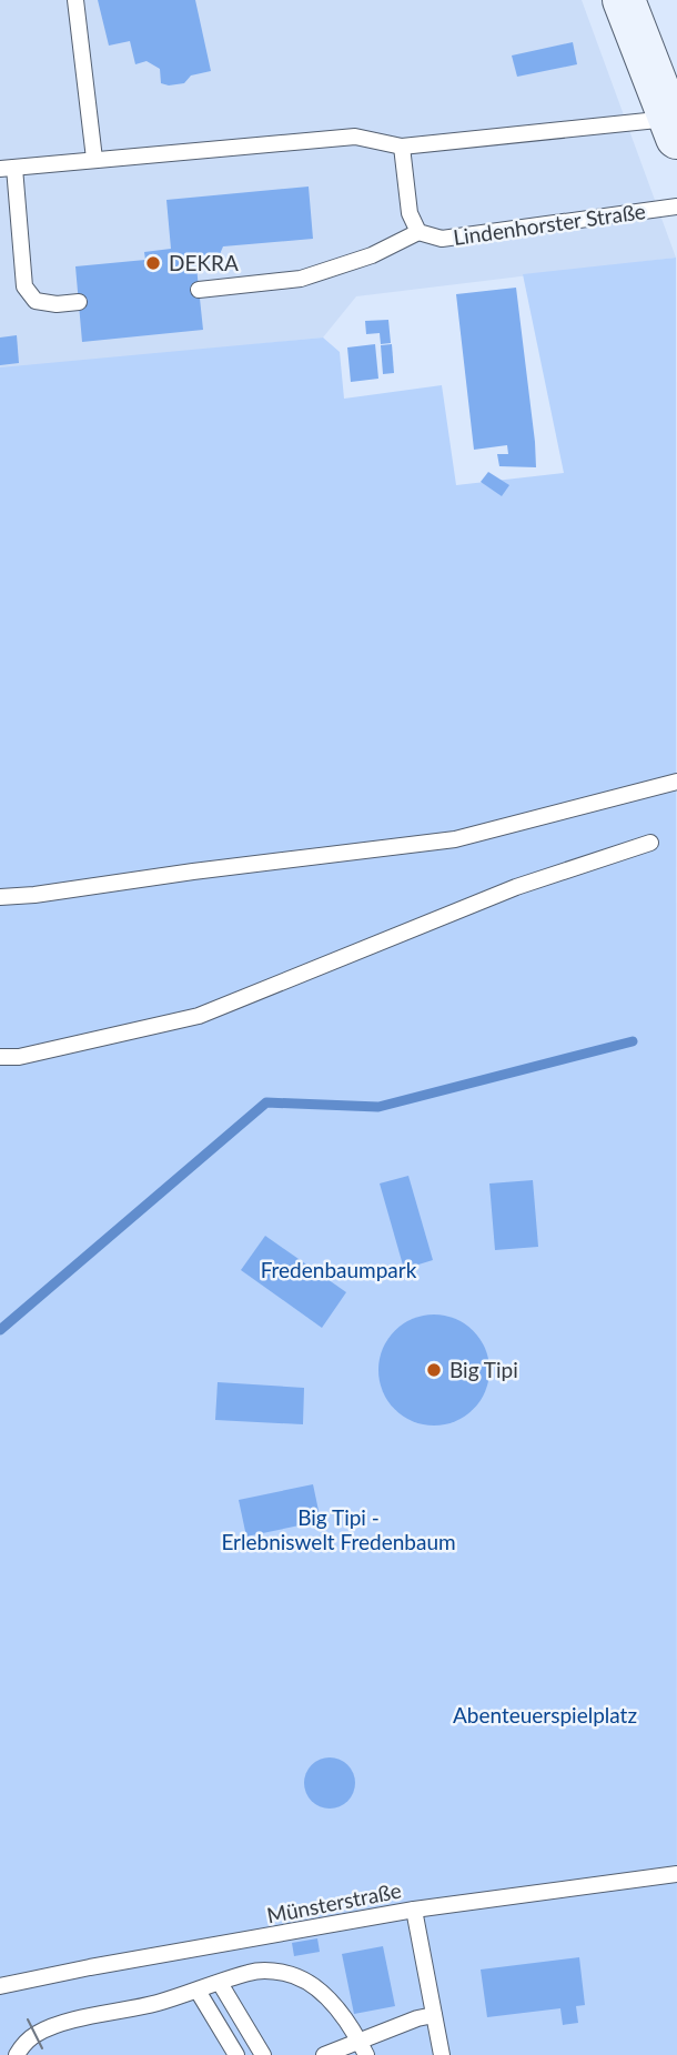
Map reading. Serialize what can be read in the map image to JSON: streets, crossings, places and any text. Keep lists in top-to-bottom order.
{
  "streets": {
    "lane": ["Lindenhorster Straße", "Münsterstraße"]
  },
  "parks": ["Fredenbaumpark", "Big Tipi - Erlebniswelt Fredenbaum", "Abenteuerspielplatz"],
  "places": ["DEKRA", "Big Tipi"]
}
